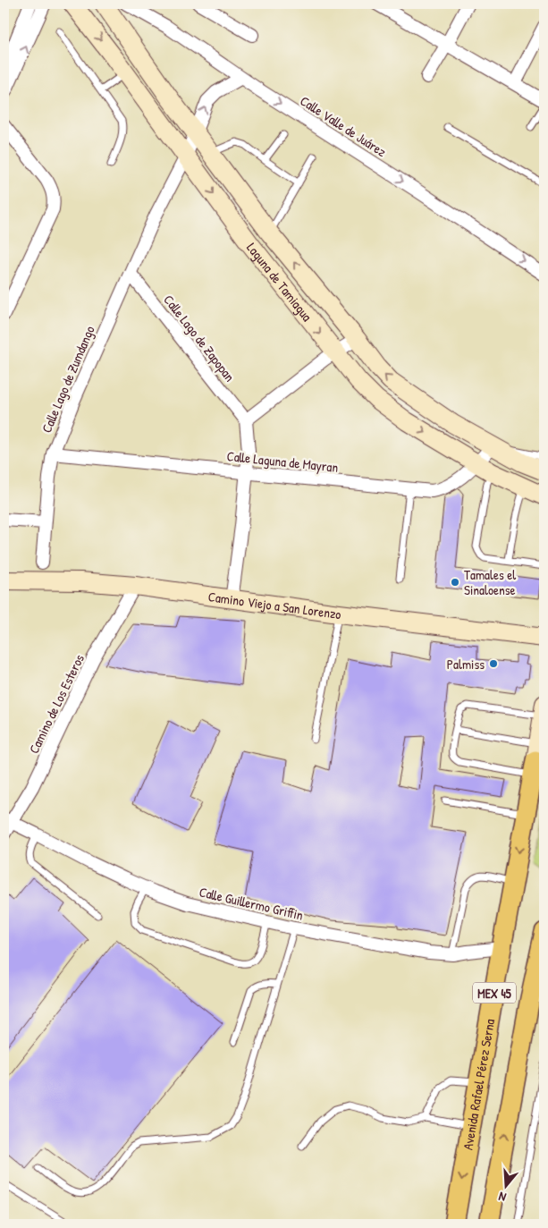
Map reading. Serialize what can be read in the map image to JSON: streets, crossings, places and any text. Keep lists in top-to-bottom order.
{
  "streets": {
    "main road": [
      "Laguna de Tamiagua",
      "Camino Viejo a San Lorenzo",
      "MEX 45",
      "Avenida Rafael Pérez Serna"
    ],
    "street": [
      "Calle Valle de Juárez",
      "Calle Lago de Zapopan",
      "Calle Lago de Zumdango",
      "Calle Laguna de Mayran",
      "Camino de Los Esteros",
      "Calle Guillermo Griffin"
    ]
  },
  "crossings": [
    ["Calle Valle de Juárez", "Calle Lago de Zumdango"],
    ["Laguna de Tamiagua", "Calle Lago de Zumdango"],
    ["Laguna de Tamiagua", "Calle Laguna de Mayran"],
    ["Calle Lago de Zapopan", "Calle Lago de Zumdango"],
    ["Calle Lago de Zumdango", "Calle Laguna de Mayran"],
    ["Camino Viejo a San Lorenzo", "Camino de Los Esteros"],
    ["Camino de Los Esteros", "Calle Guillermo Griffin"],
    ["Calle Guillermo Griffin", "Avenida Rafael Pérez Serna"],
    ["MEX 45", "Avenida Rafael Pérez Serna"]
  ],
  "one_way": ["Calle Valle de Juárez"],
  "places": ["Tamales el Sinaloense", "Palmiss"],
  "north": "bottom"
}
